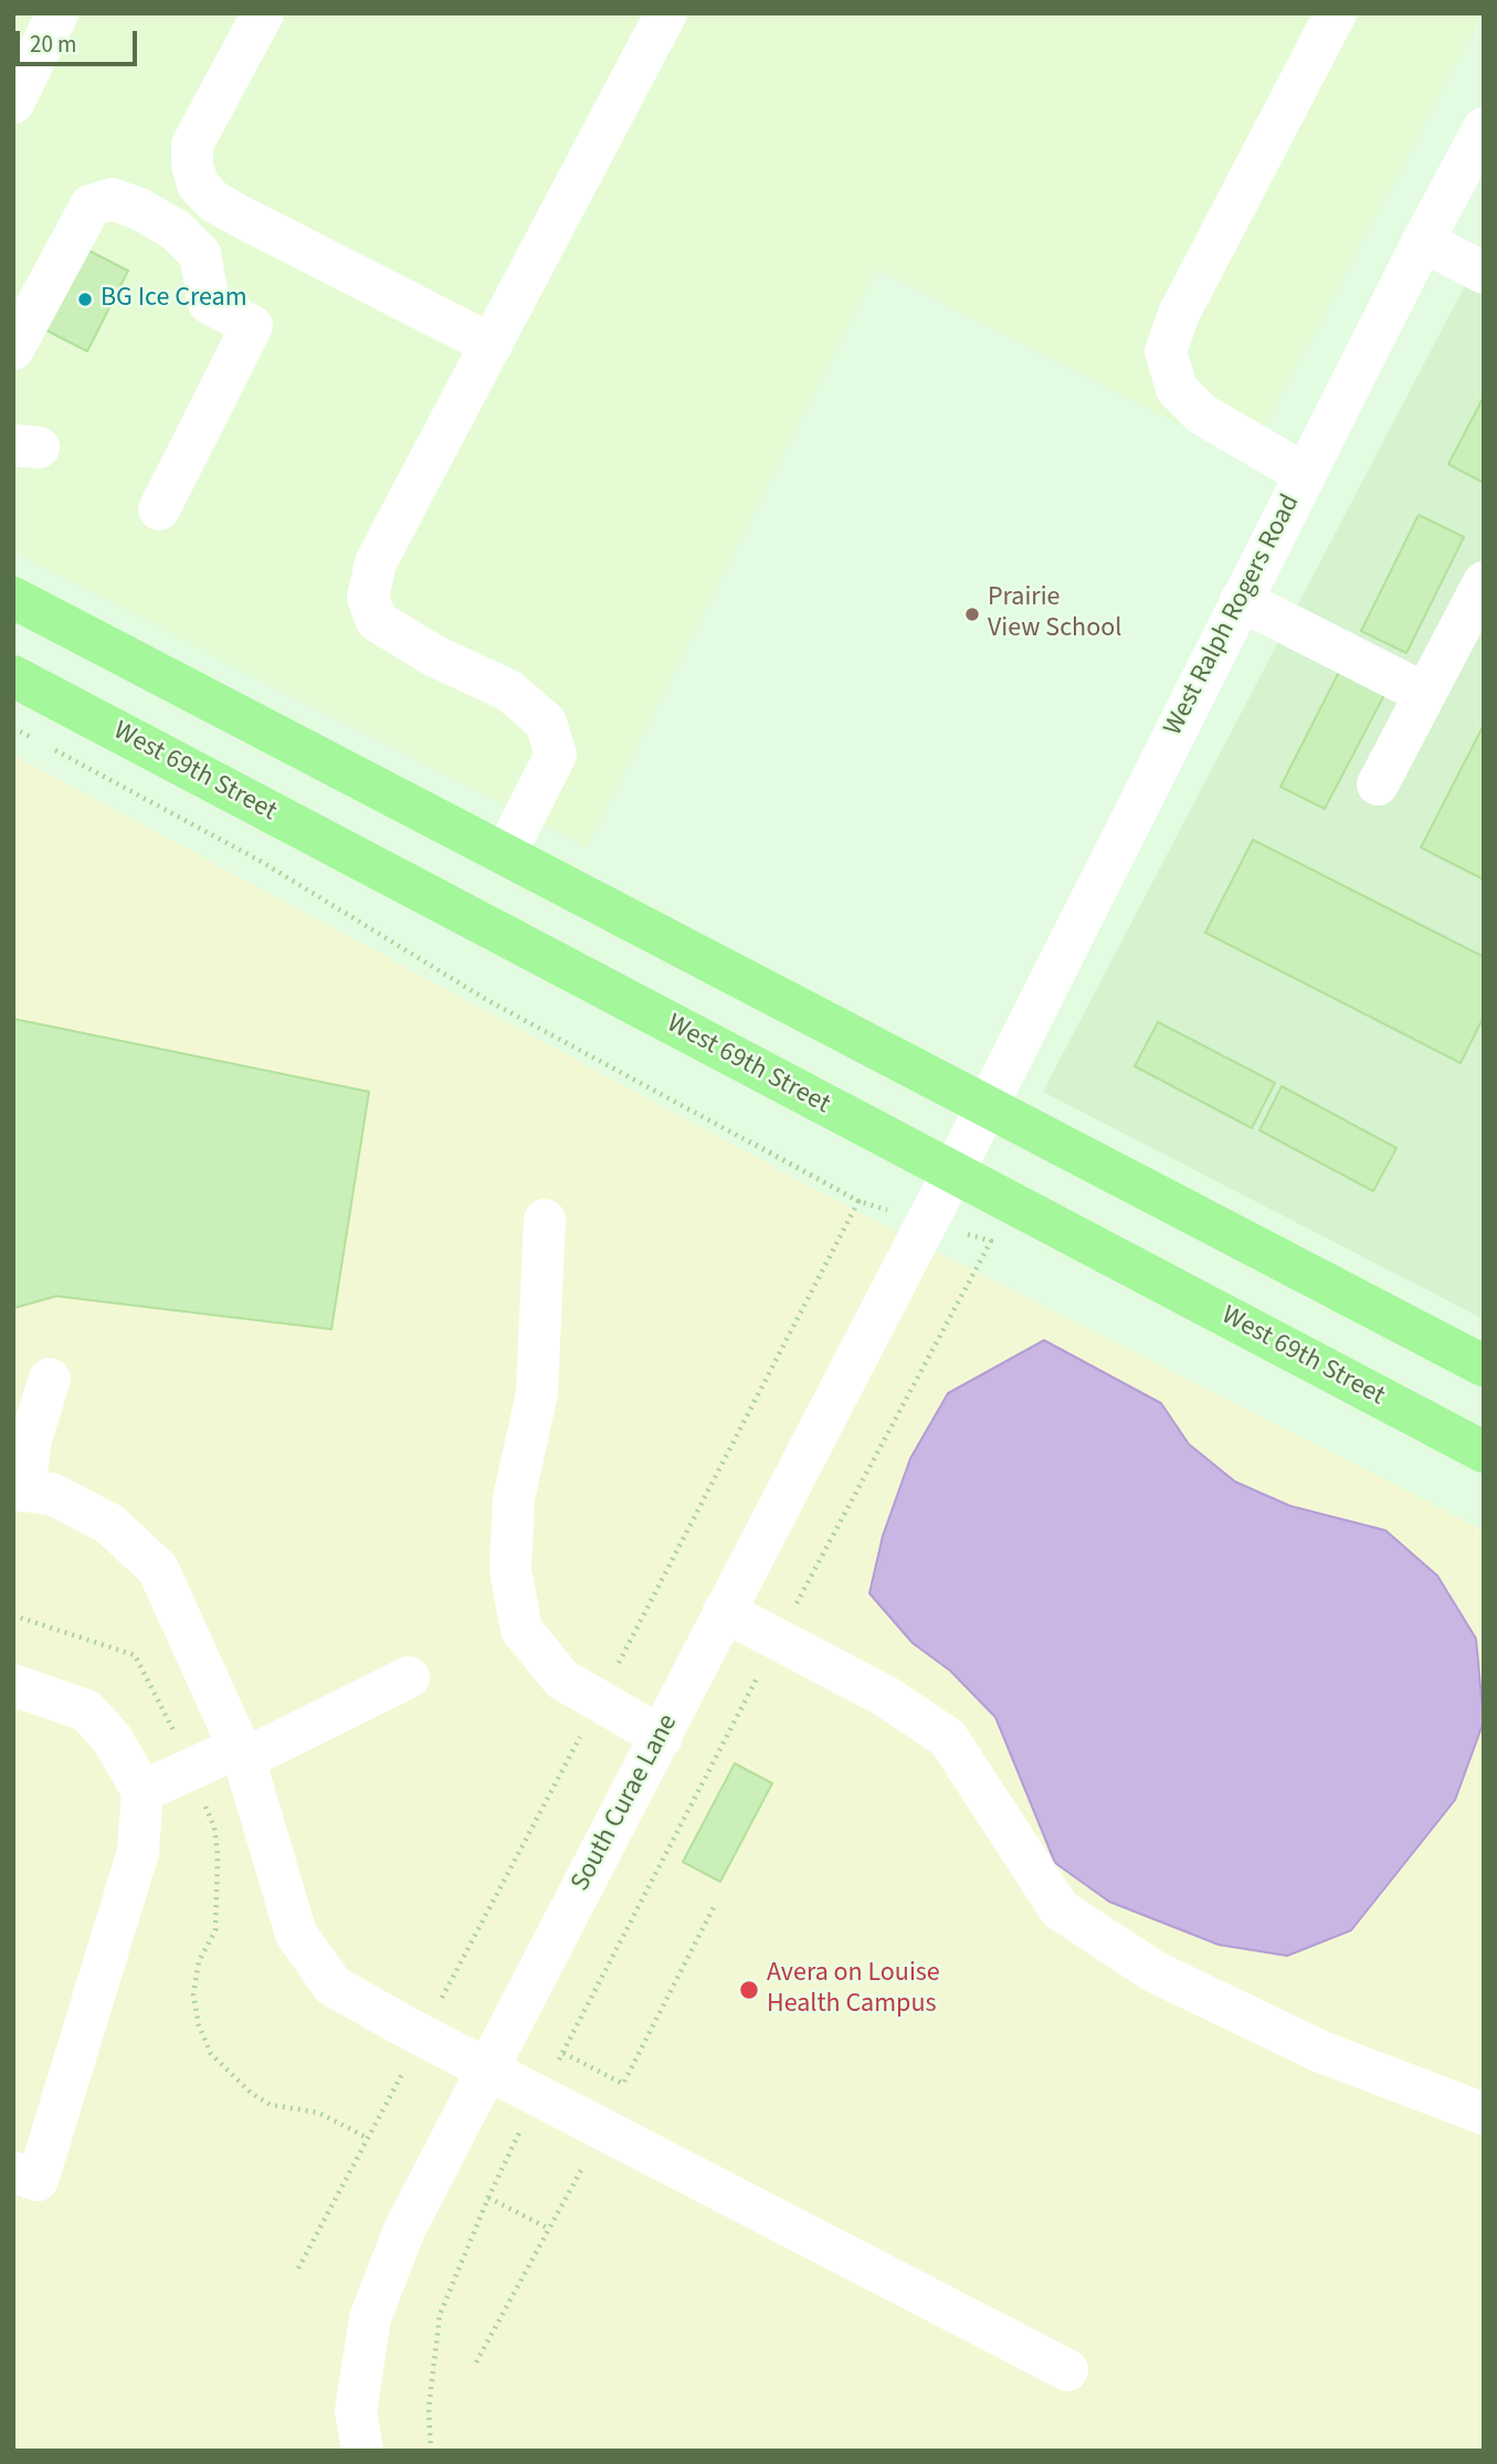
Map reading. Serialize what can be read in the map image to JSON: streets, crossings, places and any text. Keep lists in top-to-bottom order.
{
  "streets": {
    "main road": ["West 69th Street"],
    "street": ["West Ralph Rogers Road", "South Curae Lane"]
  },
  "crossings": [
    ["West Ralph Rogers Road", "West 69th Street"],
    ["West Ralph Rogers Road", "South Curae Lane"],
    ["West 69th Street", "South Curae Lane"]
  ],
  "places": ["BG Ice Cream", "Prairie View School", "Avera on Louise Health Campus"],
  "scale_bar": "20 m"
}
